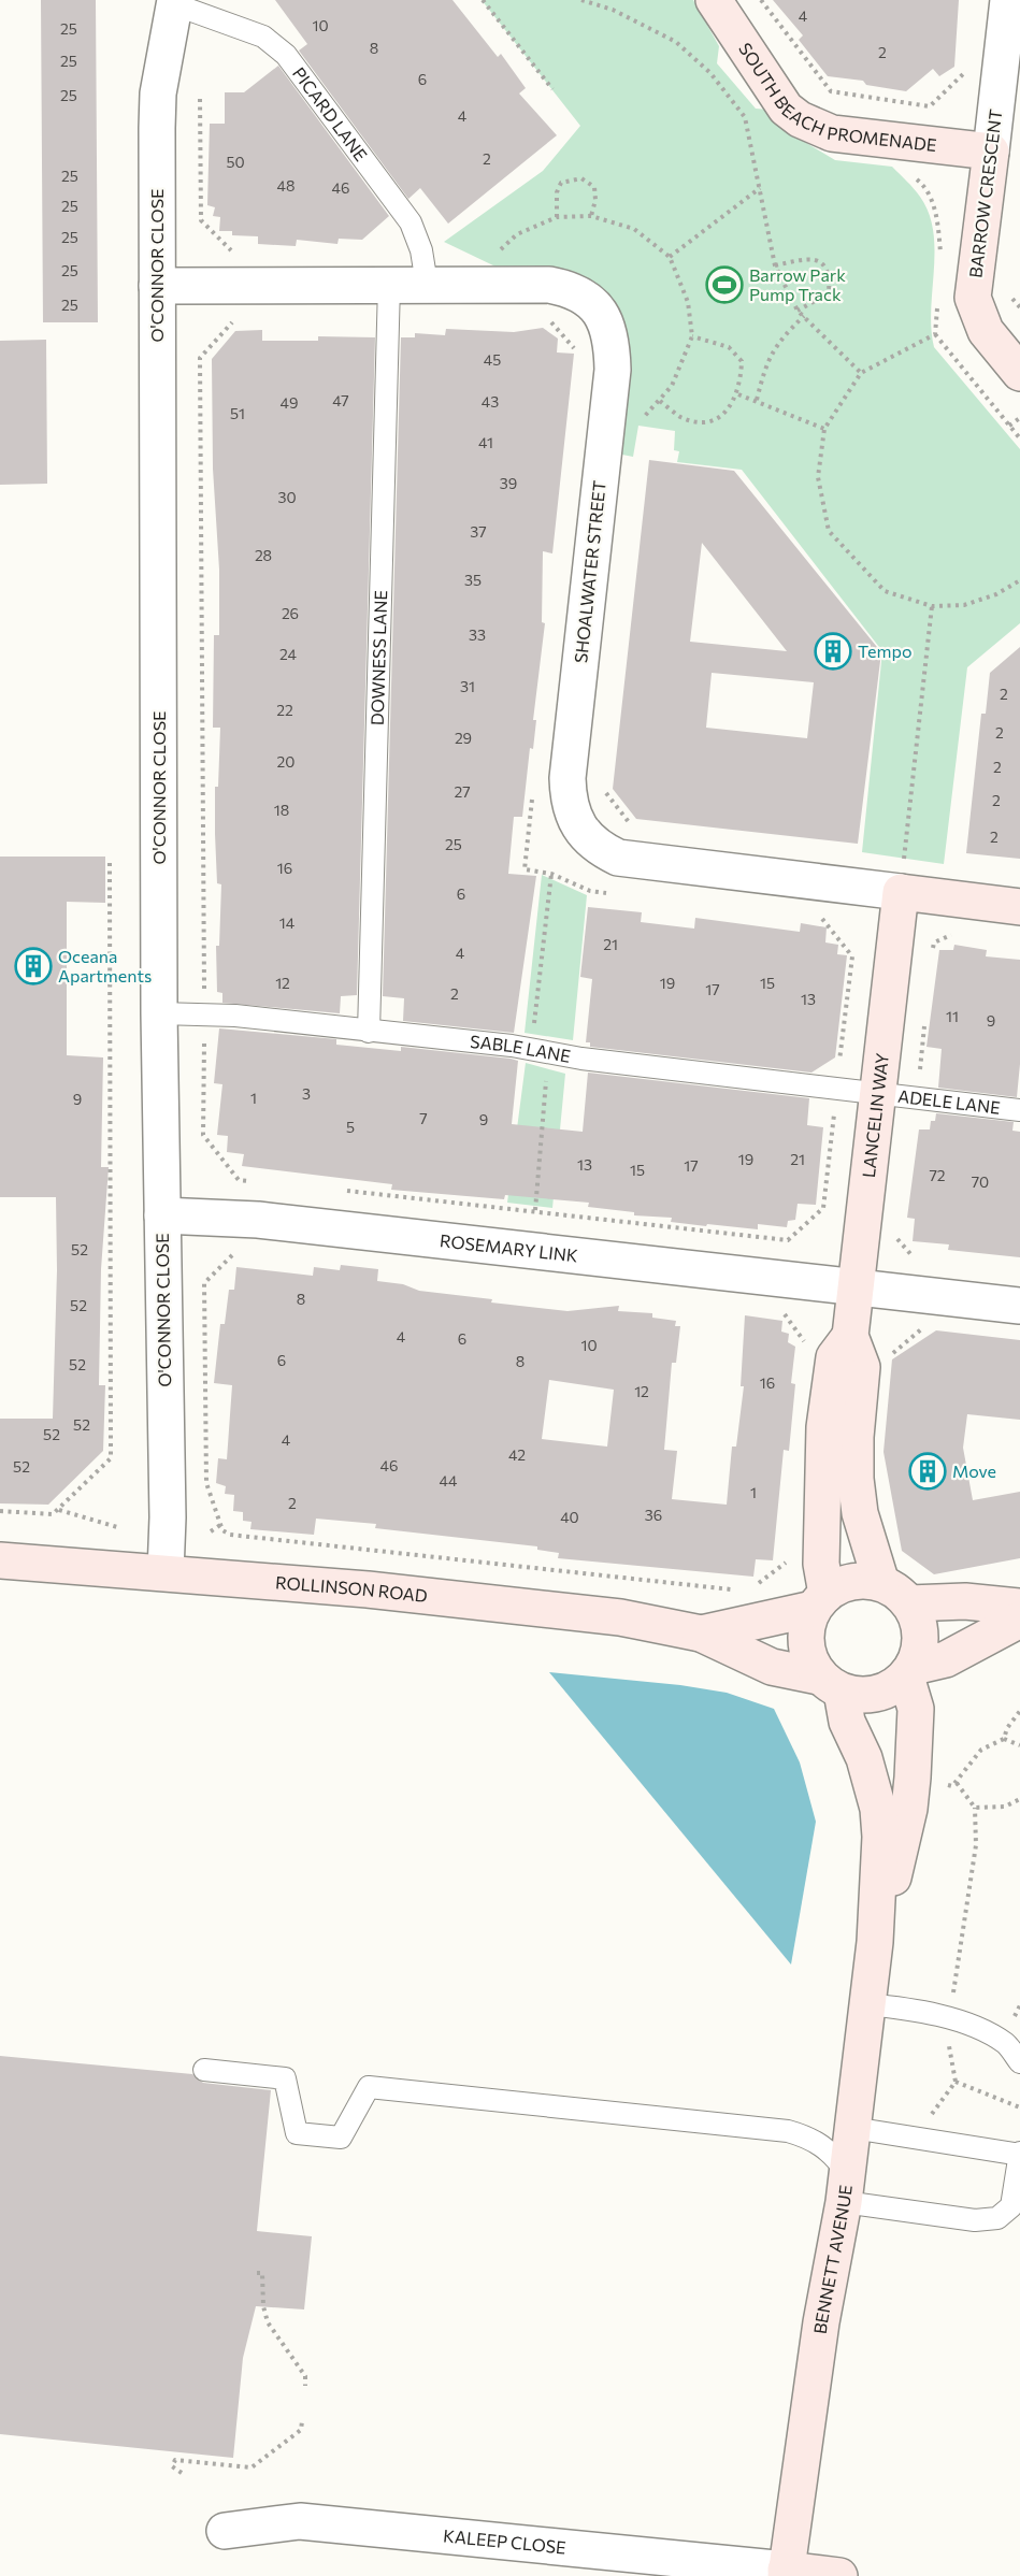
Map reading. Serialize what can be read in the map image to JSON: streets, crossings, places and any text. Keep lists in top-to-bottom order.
{
  "streets": {
    "street": [
      "SOUTH BEACH PROMENADE",
      "BARROW CRESCENT",
      "O'CONNOR CLOSE",
      "SHOALWATER STREET",
      "LANCELIN WAY",
      "ROSEMARY LINK",
      "ROLLINSON ROAD",
      "BENNETT AVENUE",
      "KALEEP CLOSE"
    ],
    "lane": [
      "PICARD LANE",
      "DOWNESS LANE",
      "SABLE LANE",
      "ADELE LANE"
    ]
  },
  "crossings": [
    ["SOUTH BEACH PROMENADE", "BARROW CRESCENT"],
    ["PICARD LANE", "O'CONNOR CLOSE"],
    ["PICARD LANE", "SHOALWATER STREET"],
    ["O'CONNOR CLOSE", "SHOALWATER STREET"],
    ["O'CONNOR CLOSE", "SABLE LANE"],
    ["O'CONNOR CLOSE", "ROSEMARY LINK"],
    ["O'CONNOR CLOSE", "ROLLINSON ROAD"],
    ["SHOALWATER STREET", "DOWNESS LANE"],
    ["SHOALWATER STREET", "LANCELIN WAY"],
    ["DOWNESS LANE", "SABLE LANE"],
    ["SABLE LANE", "ADELE LANE"],
    ["SABLE LANE", "LANCELIN WAY"],
    ["ADELE LANE", "LANCELIN WAY"],
    ["LANCELIN WAY", "ROSEMARY LINK"],
    ["LANCELIN WAY", "ROLLINSON ROAD"],
    ["LANCELIN WAY", "BENNETT AVENUE"],
    ["ROLLINSON ROAD", "BENNETT AVENUE"],
    ["BENNETT AVENUE", "KALEEP CLOSE"]
  ],
  "places": {
    "sports": ["Barrow Park Pump Track"],
    "building": ["Tempo", "Oceana Apartments", "Move"]
  },
  "house_numbers": [
    "4",
    "10",
    "25",
    "8",
    "2",
    "25",
    "6",
    "25",
    "4",
    "2",
    "50",
    "25",
    "48",
    "46",
    "25",
    "25",
    "25",
    "25",
    "45",
    "47",
    "43",
    "49",
    "51",
    "41",
    "39",
    "30",
    "37",
    "28",
    "35",
    "26",
    "33",
    "24",
    "31",
    "2",
    "22",
    "2",
    "29",
    "20",
    "2",
    "27",
    "2",
    "18",
    "2",
    "25",
    "16",
    "6",
    "14",
    "21",
    "4",
    "12",
    "19",
    "15",
    "17",
    "2",
    "13",
    "11",
    "9",
    "3",
    "1",
    "9",
    "7",
    "9",
    "5",
    "19",
    "21",
    "13",
    "17",
    "15",
    "72",
    "70",
    "52",
    "8",
    "52",
    "4",
    "6",
    "10",
    "6",
    "8",
    "52",
    "16",
    "12",
    "52",
    "52",
    "4",
    "42",
    "46",
    "52",
    "44",
    "1",
    "2",
    "36",
    "40"
  ]
}
